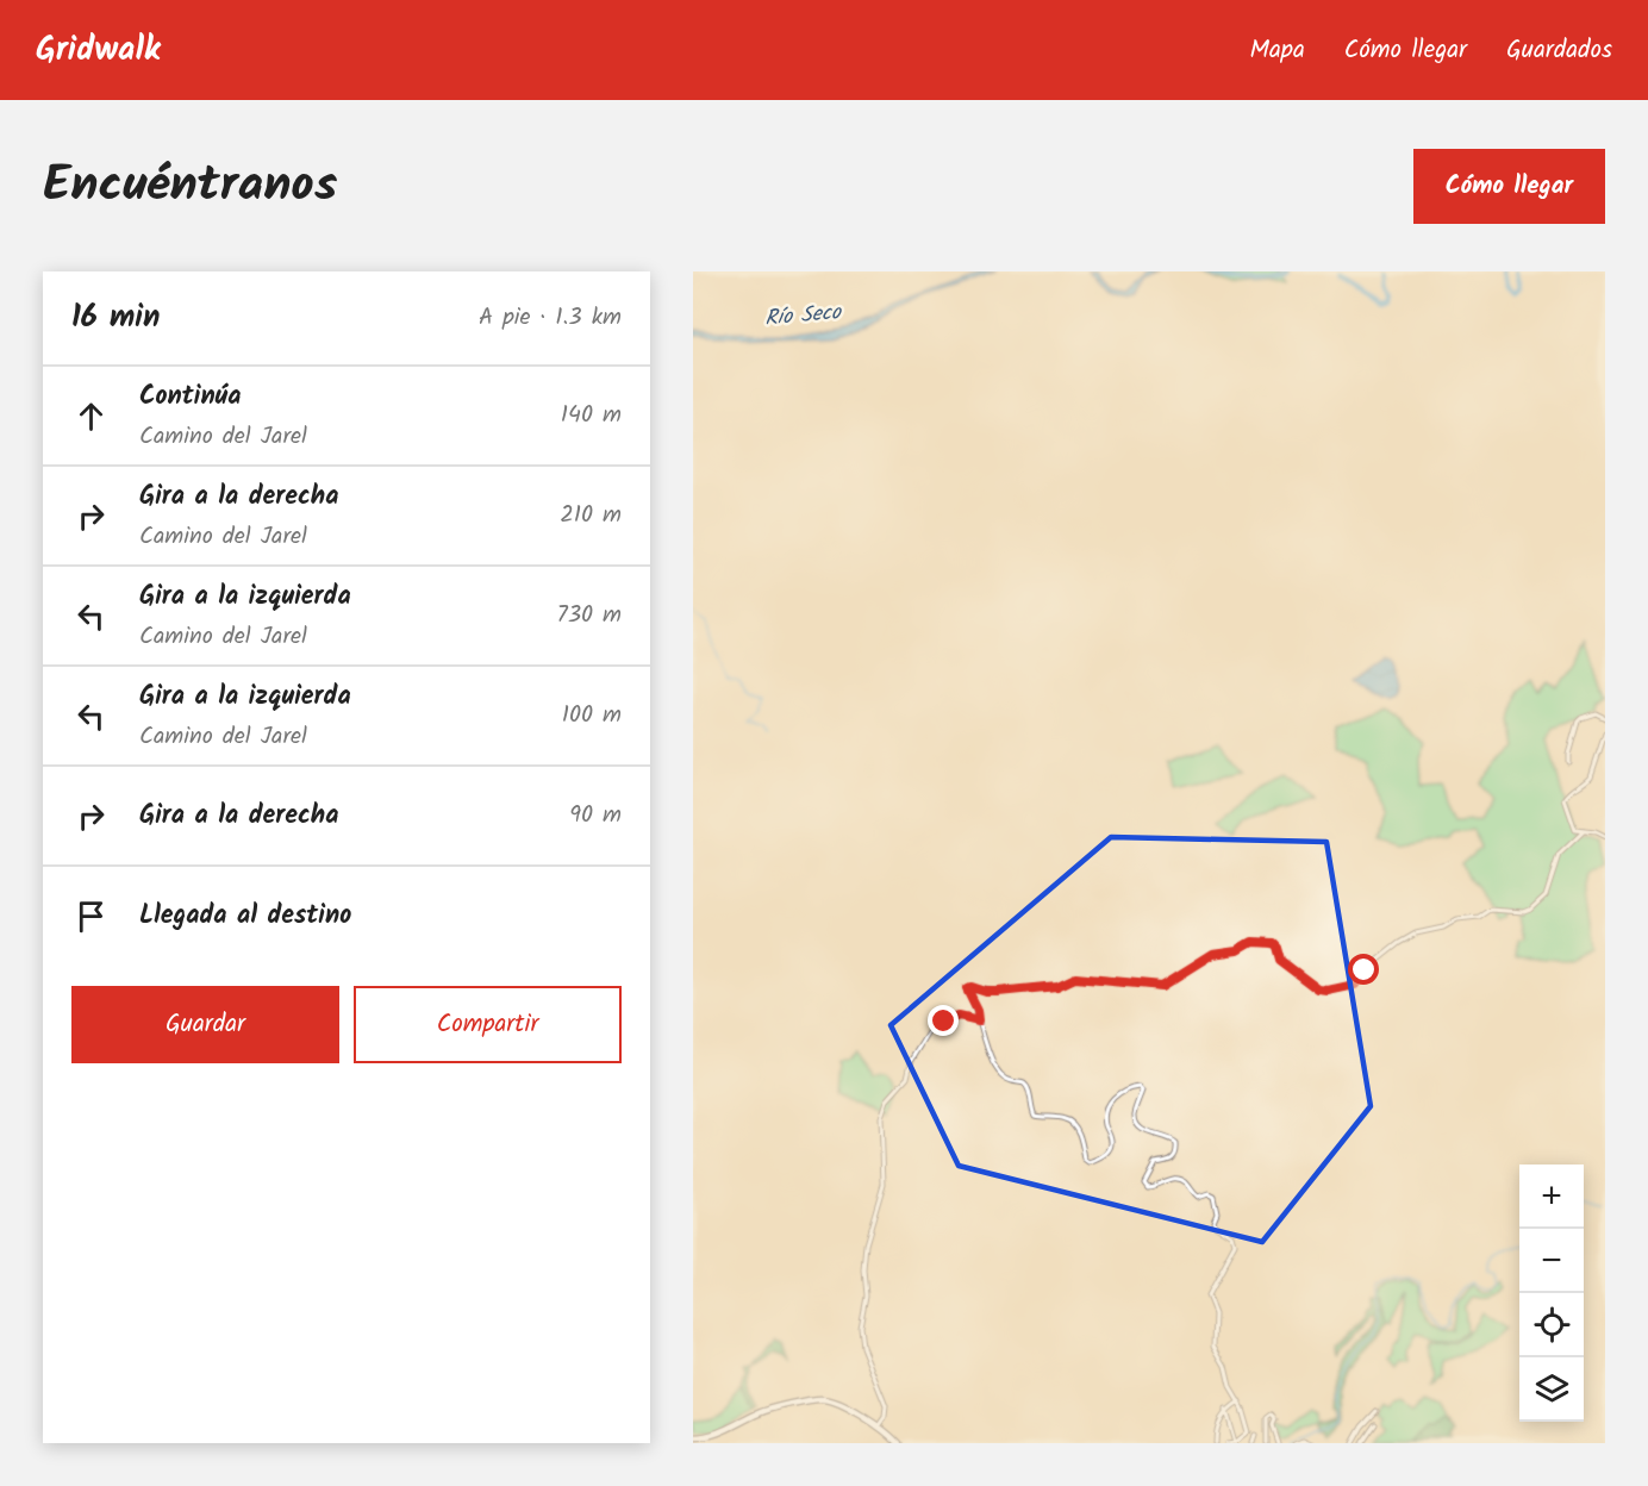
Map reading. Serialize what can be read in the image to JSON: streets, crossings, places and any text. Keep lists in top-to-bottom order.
{
  "water": ["Río Seco"],
  "page": {
    "header": "Gridwalk",
    "nav": ["Mapa", "Cómo llegar", "Guardados"],
    "title": "Encuéntranos",
    "buttons": [
      "Cómo llegar",
      ["Guardar", "Compartir"]
    ],
    "heading": ["16 min", "A pie · 1.3 km"],
    "list": [
      ["Continúa", "Camino del Jarel", "140 m"],
      ["Gira a la derecha", "Camino del Jarel", "210 m"],
      ["Gira a la izquierda", "Camino del Jarel", "730 m"],
      ["Gira a la izquierda", "Camino del Jarel", "100 m"],
      ["Gira a la derecha", "90 m"],
      "Llegada al destino"
    ],
    "map_buttons": ["+", "−"]
  }
}
